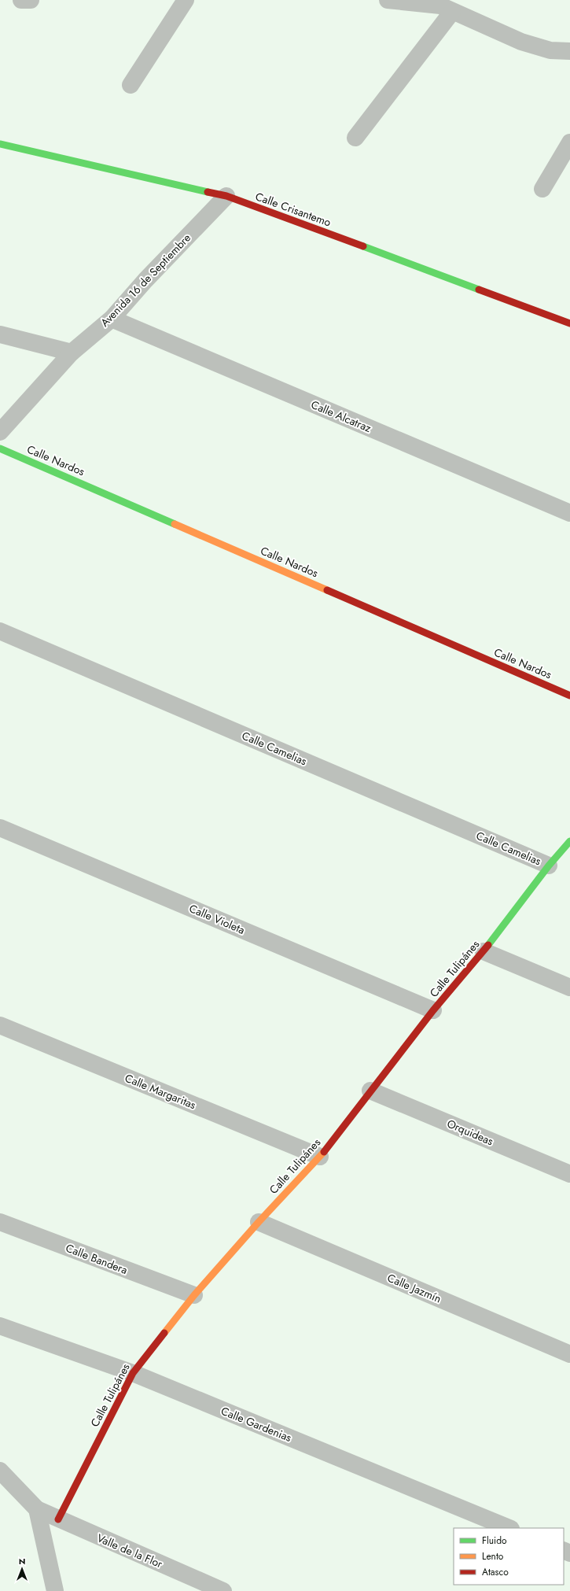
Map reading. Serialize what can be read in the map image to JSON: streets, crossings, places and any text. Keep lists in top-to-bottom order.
{
  "streets": {
    "street": [
      "Calle Crisantemo",
      "Avenida 16 de Septiembre",
      "Calle Alcatraz",
      "Calle Nardos",
      "Calle Camelias",
      "Calle Violeta",
      "Calle Tulipánes",
      "Calle Margaritas",
      "Orquideas",
      "Calle Bandera",
      "Calle Jazmín",
      "Calle Gardenias",
      "Valle de la Flor"
    ]
  },
  "crossings": [
    ["Calle Crisantemo", "Avenida 16 de Septiembre"],
    ["Avenida 16 de Septiembre", "Calle Alcatraz"],
    ["Calle Camelias", "Calle Tulipánes"],
    ["Calle Violeta", "Calle Tulipánes"],
    ["Calle Tulipánes", "Calle Margaritas"],
    ["Calle Tulipánes", "Orquideas"],
    ["Calle Tulipánes", "Calle Bandera"],
    ["Calle Tulipánes", "Calle Jazmín"],
    ["Calle Tulipánes", "Calle Gardenias"],
    ["Calle Tulipánes", "Valle de la Flor"]
  ],
  "legend": ["Fluido", "Lento", "Atasco"],
  "north": "top"
}
